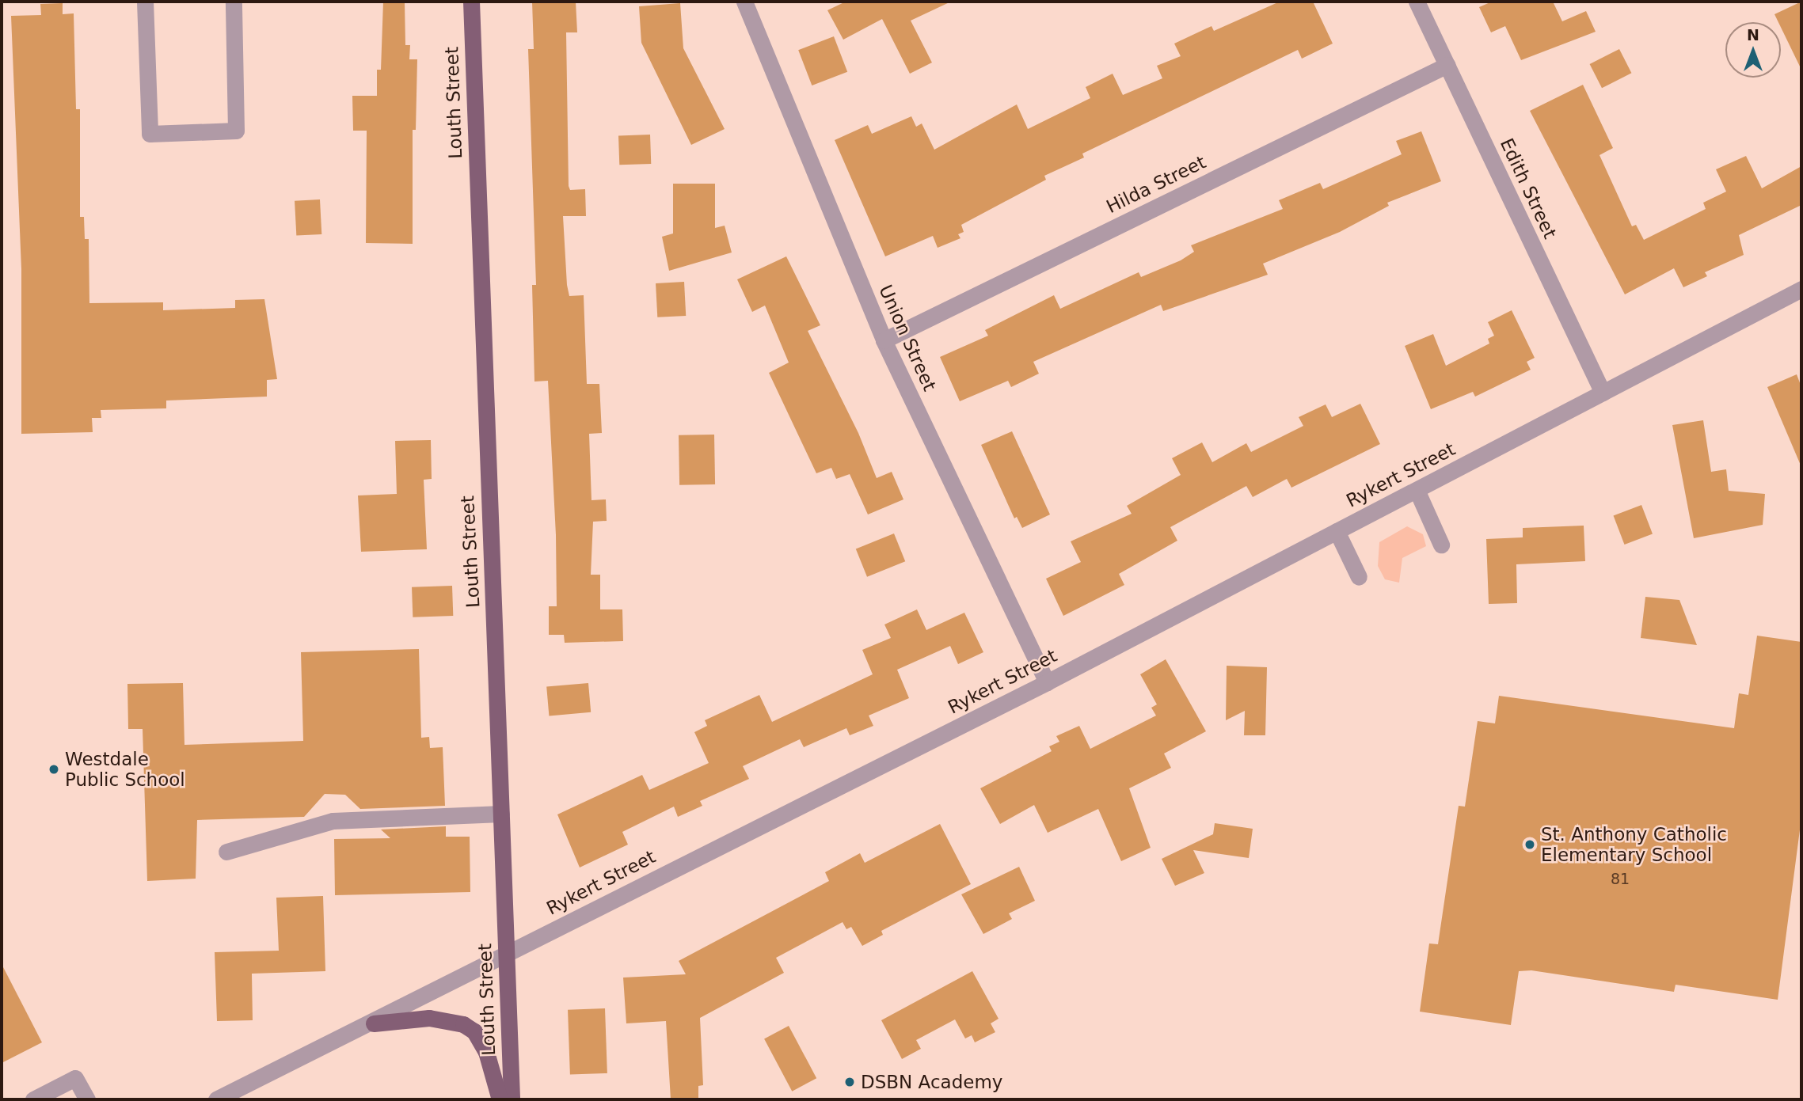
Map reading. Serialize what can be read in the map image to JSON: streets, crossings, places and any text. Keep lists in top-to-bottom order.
{
  "streets": {
    "main road": ["Louth Street"],
    "street": [
      "Hilda Street",
      "Edith Street",
      "Union Street",
      "Rykert Street"
    ]
  },
  "crossings": [
    ["Louth Street", "Rykert Street"],
    ["Hilda Street", "Edith Street"],
    ["Hilda Street", "Union Street"],
    ["Edith Street", "Rykert Street"],
    ["Union Street", "Rykert Street"]
  ],
  "places": ["Westdale Public School", "St. Anthony Catholic Elementary School", "DSBN Academy"],
  "house_numbers": ["81"],
  "north": "top"
}
